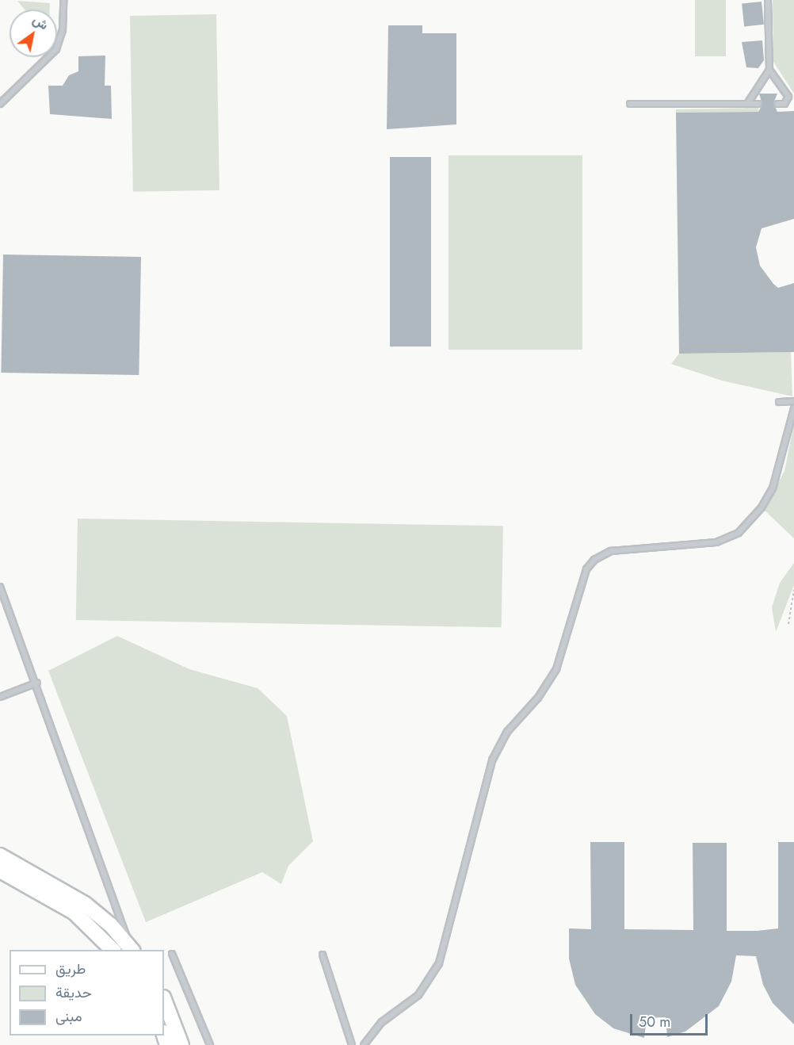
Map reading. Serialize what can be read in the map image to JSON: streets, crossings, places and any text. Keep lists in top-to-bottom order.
{
  "legend": ["طريق", "حديقة", "مبنى"],
  "scale_bar": "50 m",
  "north": "top right"
}
